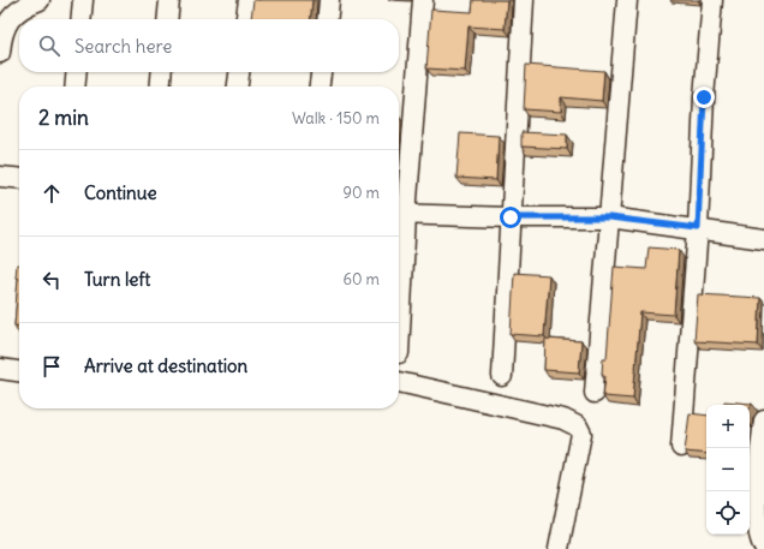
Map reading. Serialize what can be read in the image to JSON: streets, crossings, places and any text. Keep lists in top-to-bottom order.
{
  "page": {
    "search": "Search here",
    "heading": ["2 min", "Walk · 150 m"],
    "list": [
      ["Continue", "90 m"],
      ["Turn left", "60 m"],
      "Arrive at destination"
    ],
    "map_buttons": ["+", "−"]
  }
}
